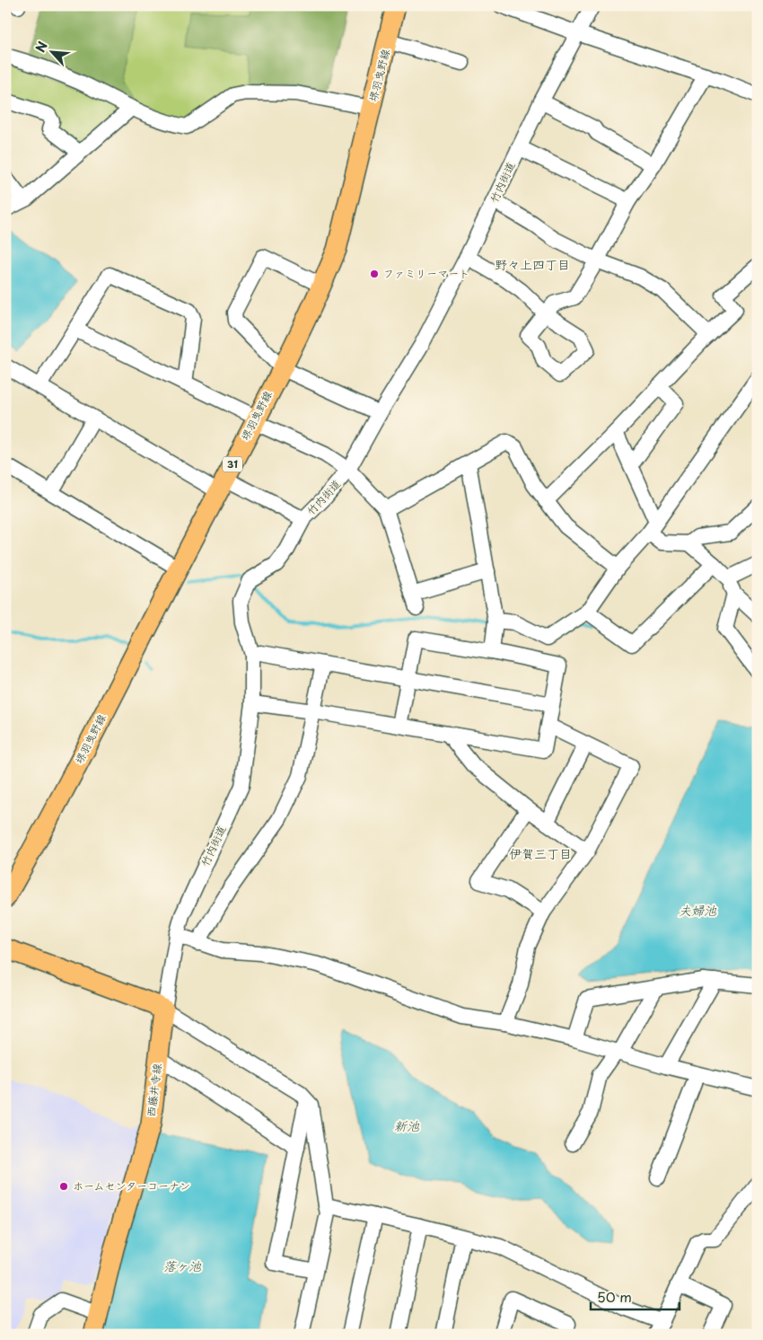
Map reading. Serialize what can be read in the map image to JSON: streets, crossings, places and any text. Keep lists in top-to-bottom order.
{
  "streets": {
    "main road": ["堺羽曳野線", "31", "西藤井寺線"],
    "street": ["竹内街道"]
  },
  "crossings": [
    ["竹内街道", "西藤井寺線"]
  ],
  "districts": ["野々上四丁目", "伊賀三丁目"],
  "water": ["夫婦池", "新池", "落ヶ池"],
  "places": ["ファミリーマート", "ホームセンターコーナン"],
  "scale_bar": "50 m",
  "north": "top left"
}
